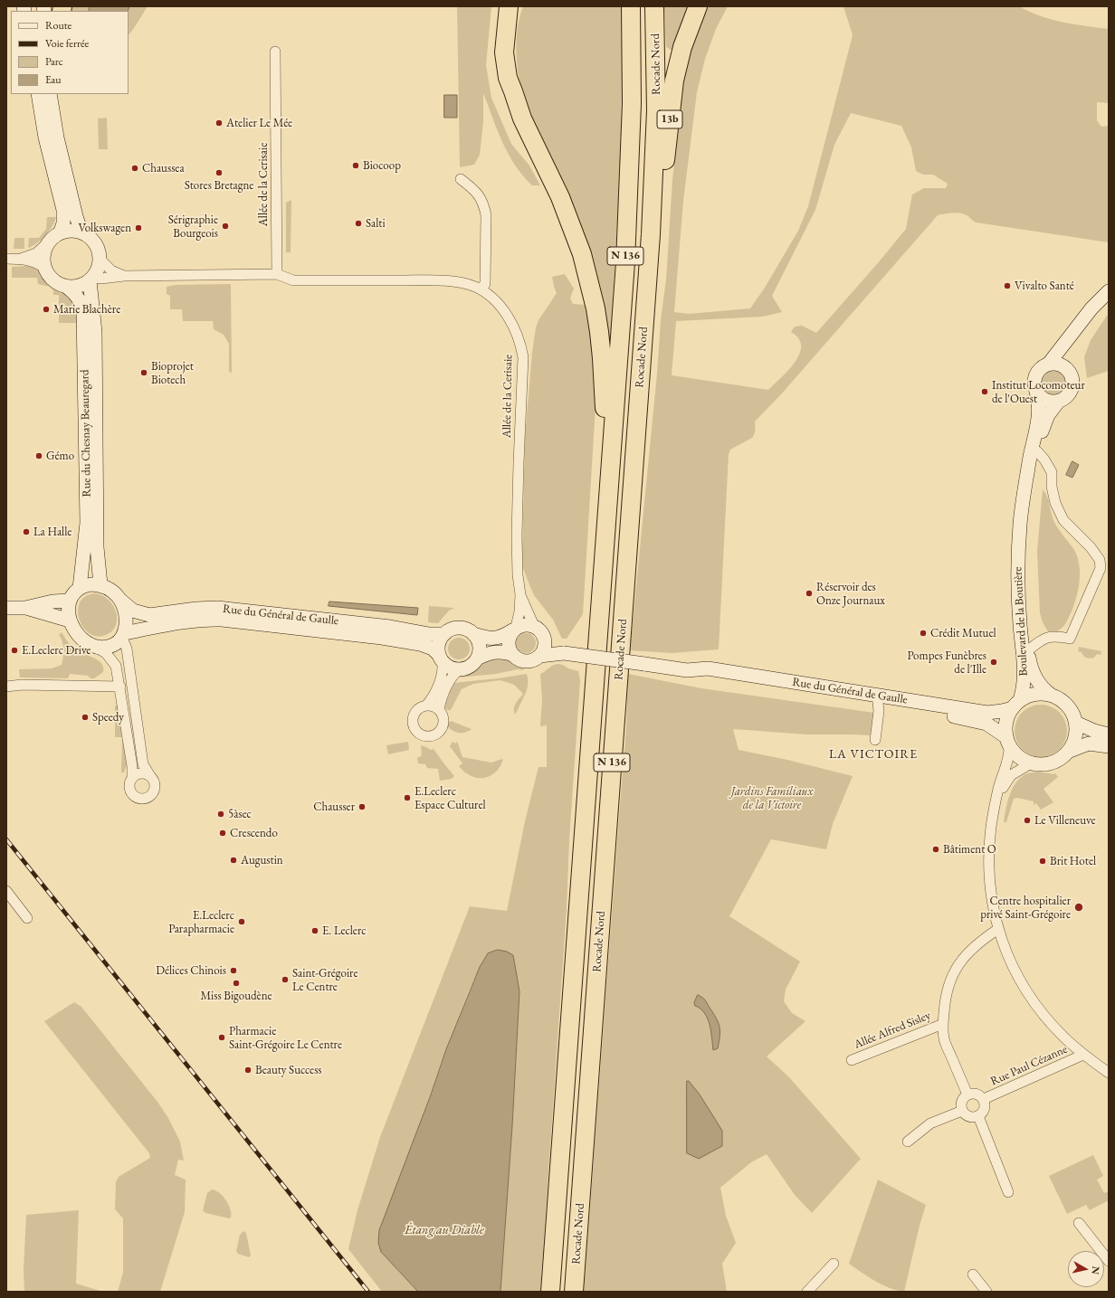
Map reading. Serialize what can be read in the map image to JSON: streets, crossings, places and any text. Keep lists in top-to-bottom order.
{
  "streets": {
    "highway": ["Rocade Nord", "13b", "N 136"],
    "main road": ["Rue du Chesnay Beauregard", "Rue du Général de Gaulle", "Boulevard de la Boutière"],
    "street": ["Allée de la Cerisaie", "Allée Alfred Sisley", "Rue Paul Cézanne"]
  },
  "crossings": [
    ["Rocade Nord", "13b"],
    ["Allée de la Cerisaie", "Rue du Chesnay Beauregard"],
    ["Allée de la Cerisaie", "Rue du Général de Gaulle"],
    ["Rue du Chesnay Beauregard", "Rue du Général de Gaulle"],
    ["Rue du Général de Gaulle", "Boulevard de la Boutière"]
  ],
  "districts": ["LA VICTOIRE"],
  "water": ["Étang au Diable"],
  "parks": ["Jardins Familiaux de la Victoire"],
  "places": [
    "Atelier Le Mée",
    "Biocoop",
    "Chaussea",
    "Stores Bretagne",
    "Salti",
    "Sérigraphie Bourgeois",
    "Volkswagen",
    "Vivalto Santé",
    "Marie Blachère",
    "Bioprojet Biotech",
    "Institut Locomoteur de l'Ouest",
    "Gémo",
    "La Halle",
    "Réservoir des Onze Journaux",
    "Crédit Mutuel",
    "E.Leclerc Drive",
    "Pompes Funèbres de l'Ille",
    "Speedy",
    "E.Leclerc Espace Culturel",
    "Chausser",
    "5àsec",
    "Le Villeneuve",
    "Crescendo",
    "Bâtiment O",
    "Augustin",
    "Brit Hotel",
    "Centre hospitalier privé Saint-Grégoire",
    "E.Leclerc Parapharmacie",
    "E. Leclerc",
    "Délices Chinois",
    "Saint-Grégoire Le Centre",
    "Miss Bigoudène",
    "Pharmacie Saint-Grégoire Le Centre",
    "Beauty Success"
  ],
  "legend": [
    "Route",
    "Voie ferrée",
    "Parc",
    "Eau"
  ],
  "north": "right"
}
